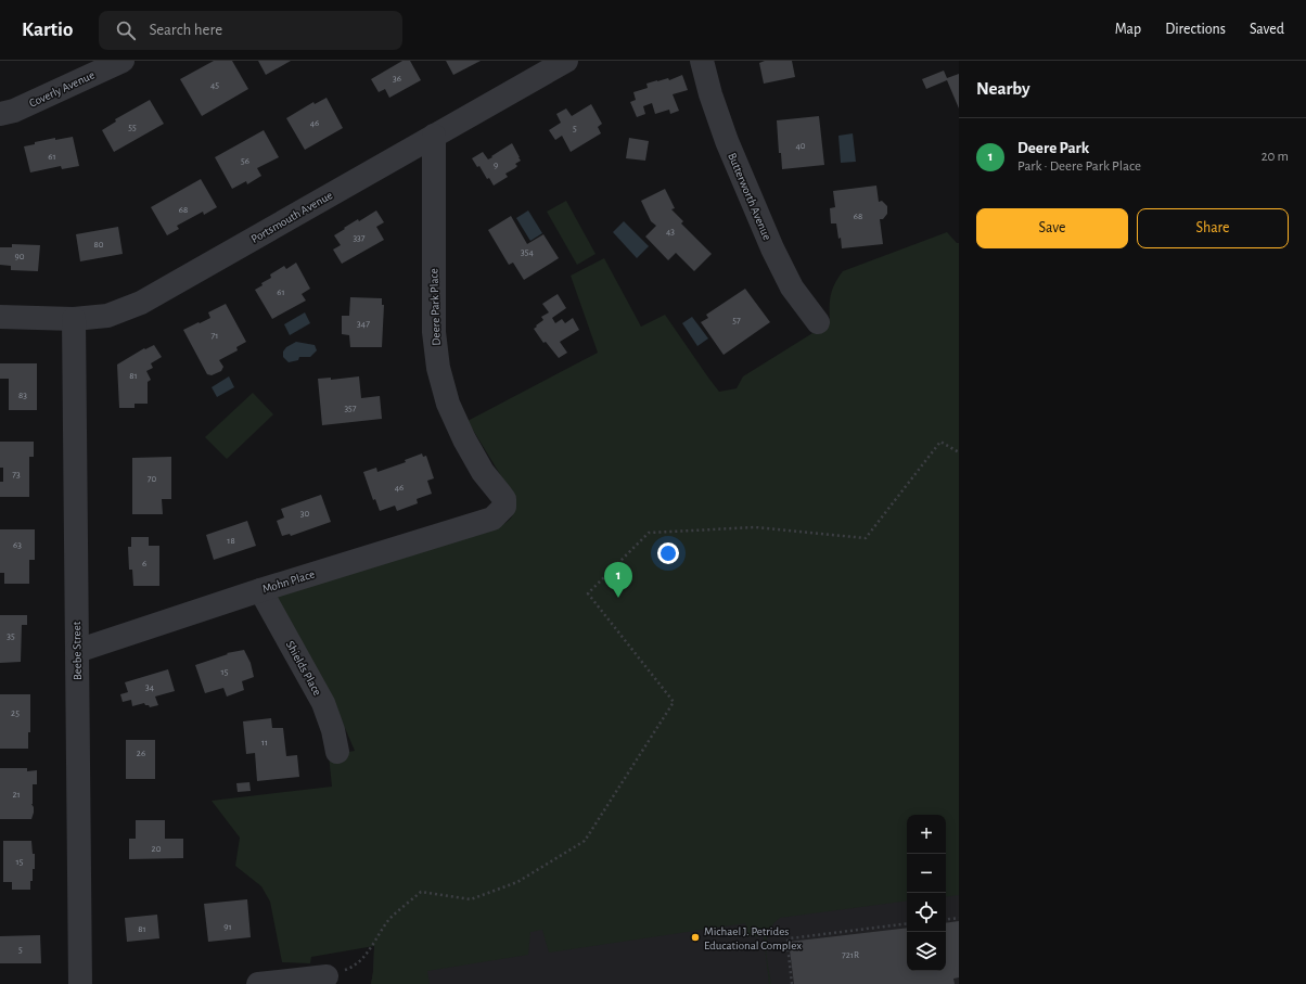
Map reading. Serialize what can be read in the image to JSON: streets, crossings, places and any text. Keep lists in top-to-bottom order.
{
  "streets": {
    "street": [
      "Coverly Avenue",
      "Butterworth Avenue",
      "Portsmouth Avenue",
      "Deere Park Place",
      "Mohn Place",
      "Beebe Street",
      "Shields Place"
    ]
  },
  "crossings": [
    ["Portsmouth Avenue", "Deere Park Place"],
    ["Portsmouth Avenue", "Beebe Street"],
    ["Deere Park Place", "Mohn Place"],
    ["Mohn Place", "Beebe Street"],
    ["Mohn Place", "Shields Place"]
  ],
  "places": ["Michael J. Petrides Educational Complex"],
  "house_numbers": [
    "36",
    "45",
    "46",
    "55",
    "5",
    "40",
    "61",
    "56",
    "9",
    "68",
    "68",
    "43",
    "337",
    "80",
    "354",
    "90",
    "61",
    "57",
    "347",
    "71",
    "81",
    "83",
    "357",
    "73",
    "70",
    "46",
    "30",
    "18",
    "63",
    "6",
    "35",
    "15",
    "34",
    "25",
    "11",
    "26",
    "21",
    "20",
    "15",
    "91",
    "81",
    "5",
    "721R"
  ],
  "page": {
    "header": "Kartio",
    "search": "Search here",
    "nav": ["Map", "Directions", "Saved"],
    "heading": "Nearby",
    "list": [
      {
        "mark": "1",
        "name": "Deere Park",
        "note": "Park · Deere Park Place",
        "value": "20 m"
      }
    ],
    "buttons": ["Save", "Share"],
    "pins": "1",
    "map_buttons": ["+", "−"]
  }
}
